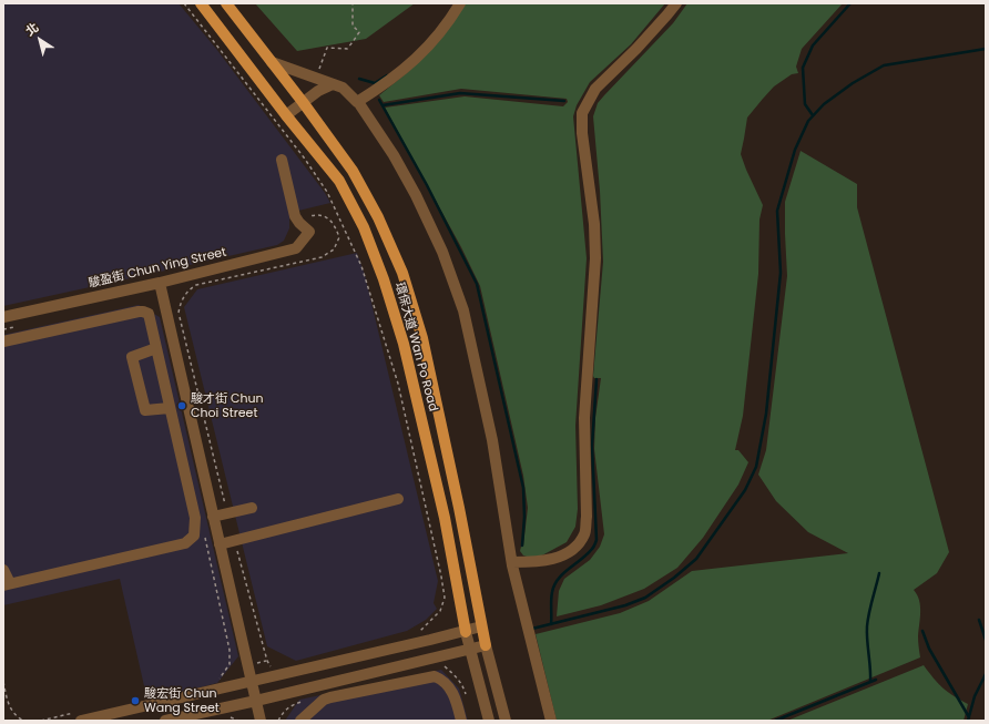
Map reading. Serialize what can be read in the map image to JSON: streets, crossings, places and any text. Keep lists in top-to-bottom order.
{
  "streets": {
    "main road": ["環保大道 Wan Po Road"],
    "street": ["駿盈街 Chun Ying Street"]
  },
  "places": ["駿才街 Chun Choi Street", "駿宏街 Chun Wang Street"],
  "north": "top left"
}
